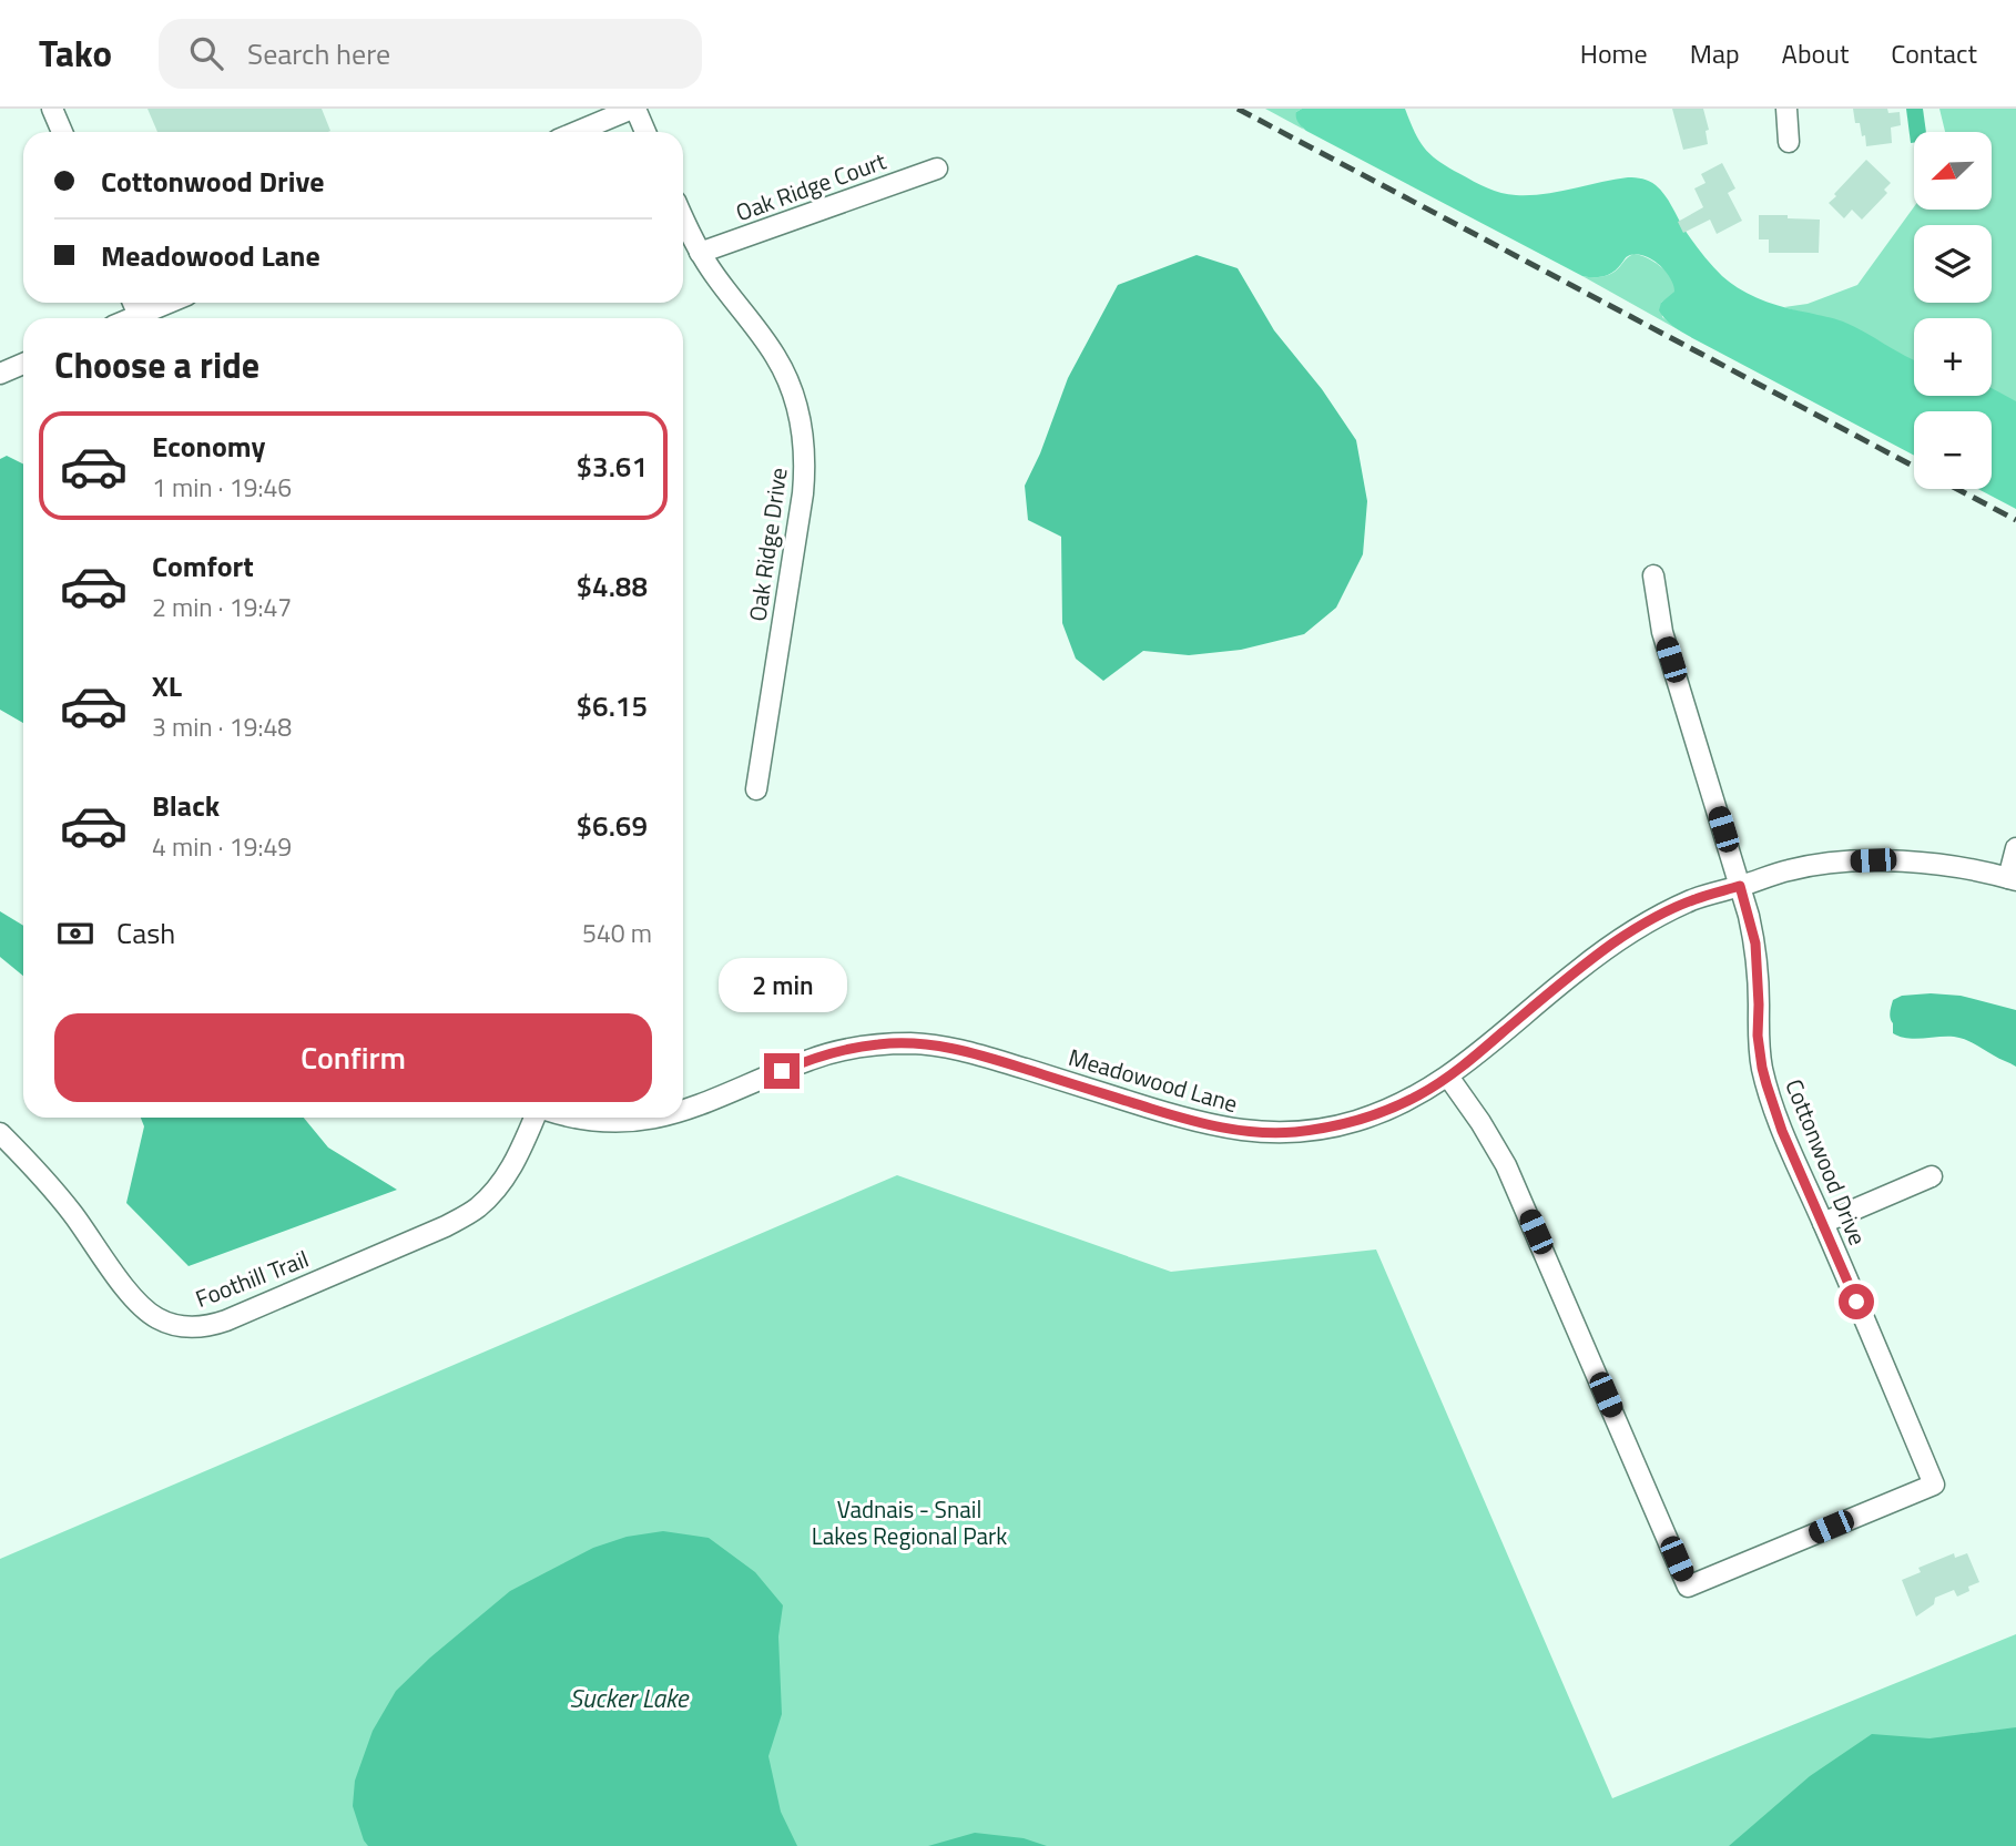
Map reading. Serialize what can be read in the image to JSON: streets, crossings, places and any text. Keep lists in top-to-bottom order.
{
  "streets": {
    "street": [
      "Oak Ridge Court",
      "Oak Ridge Drive",
      "Meadowood Lane",
      "Cottonwood Drive",
      "Foothill Trail"
    ]
  },
  "crossings": [
    ["Oak Ridge Court", "Oak Ridge Drive"],
    ["Meadowood Lane", "Cottonwood Drive"]
  ],
  "water": ["Sucker Lake"],
  "parks": ["Vadnais - Snail Lakes Regional Park"],
  "north": "bottom left",
  "page": {
    "header": "Tako",
    "search": "Search here",
    "nav": [
      "Home",
      "Map",
      "About",
      "Contact"
    ],
    "map_buttons": ["+", "−"],
    "banner": ["Cottonwood Drive", "Meadowood Lane"],
    "heading": "Choose a ride",
    "list": [
      {
        "name": "Economy",
        "note": "1 min · 19:46",
        "value": "$3.61"
      },
      {
        "name": "Comfort",
        "note": "2 min · 19:47",
        "value": "$4.88"
      },
      {
        "name": "XL",
        "note": "3 min · 19:48",
        "value": "$6.15"
      },
      {
        "name": "Black",
        "note": "4 min · 19:49",
        "value": "$6.69"
      }
    ],
    "pay": ["Cash", "540 m"],
    "bubble": "2 min",
    "buttons": "Confirm"
  }
}
